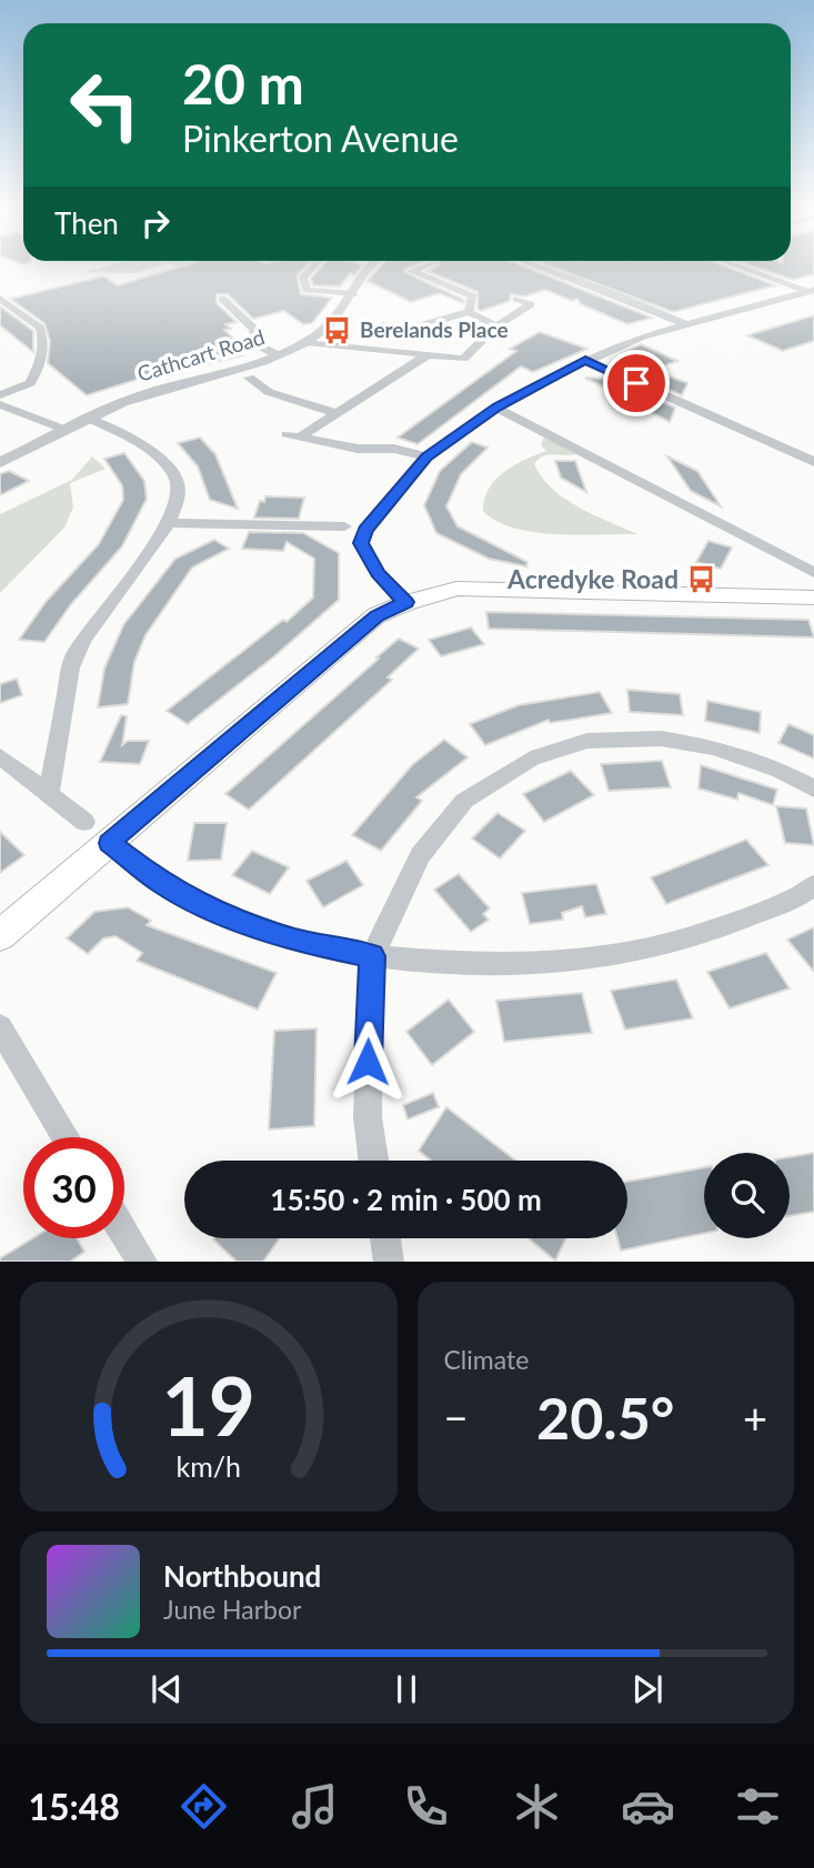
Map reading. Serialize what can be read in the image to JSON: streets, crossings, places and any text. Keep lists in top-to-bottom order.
{
  "streets": {
    "street": ["Cathcart Road"]
  },
  "places": {
    "bus stop": ["Berelands Place", "Acredyke Road"]
  },
  "page": {
    "turn": ["20 m", "Pinkerton Avenue"],
    "then": "Then",
    "limit": "30",
    "trip": "15:50 · 2 min · 500 m",
    "tile": "Climate",
    "heat": ["−", "20.5°", "+"],
    "song": ["Northbound", "June Harbor"],
    "tabs": "15:48",
    "gauge": ["19", "km/h"]
  }
}
